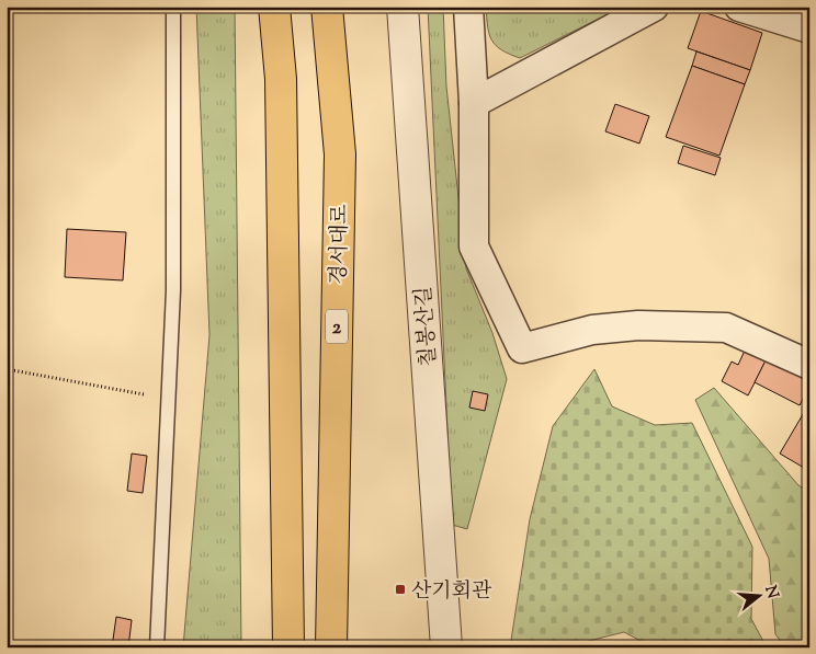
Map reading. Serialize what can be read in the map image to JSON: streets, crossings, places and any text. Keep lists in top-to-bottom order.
{
  "streets": {
    "main road": ["경서대로", "2"],
    "street": ["칠봉산길"]
  },
  "places": {
    "transit": ["산기회관"]
  },
  "north": "right"
}
